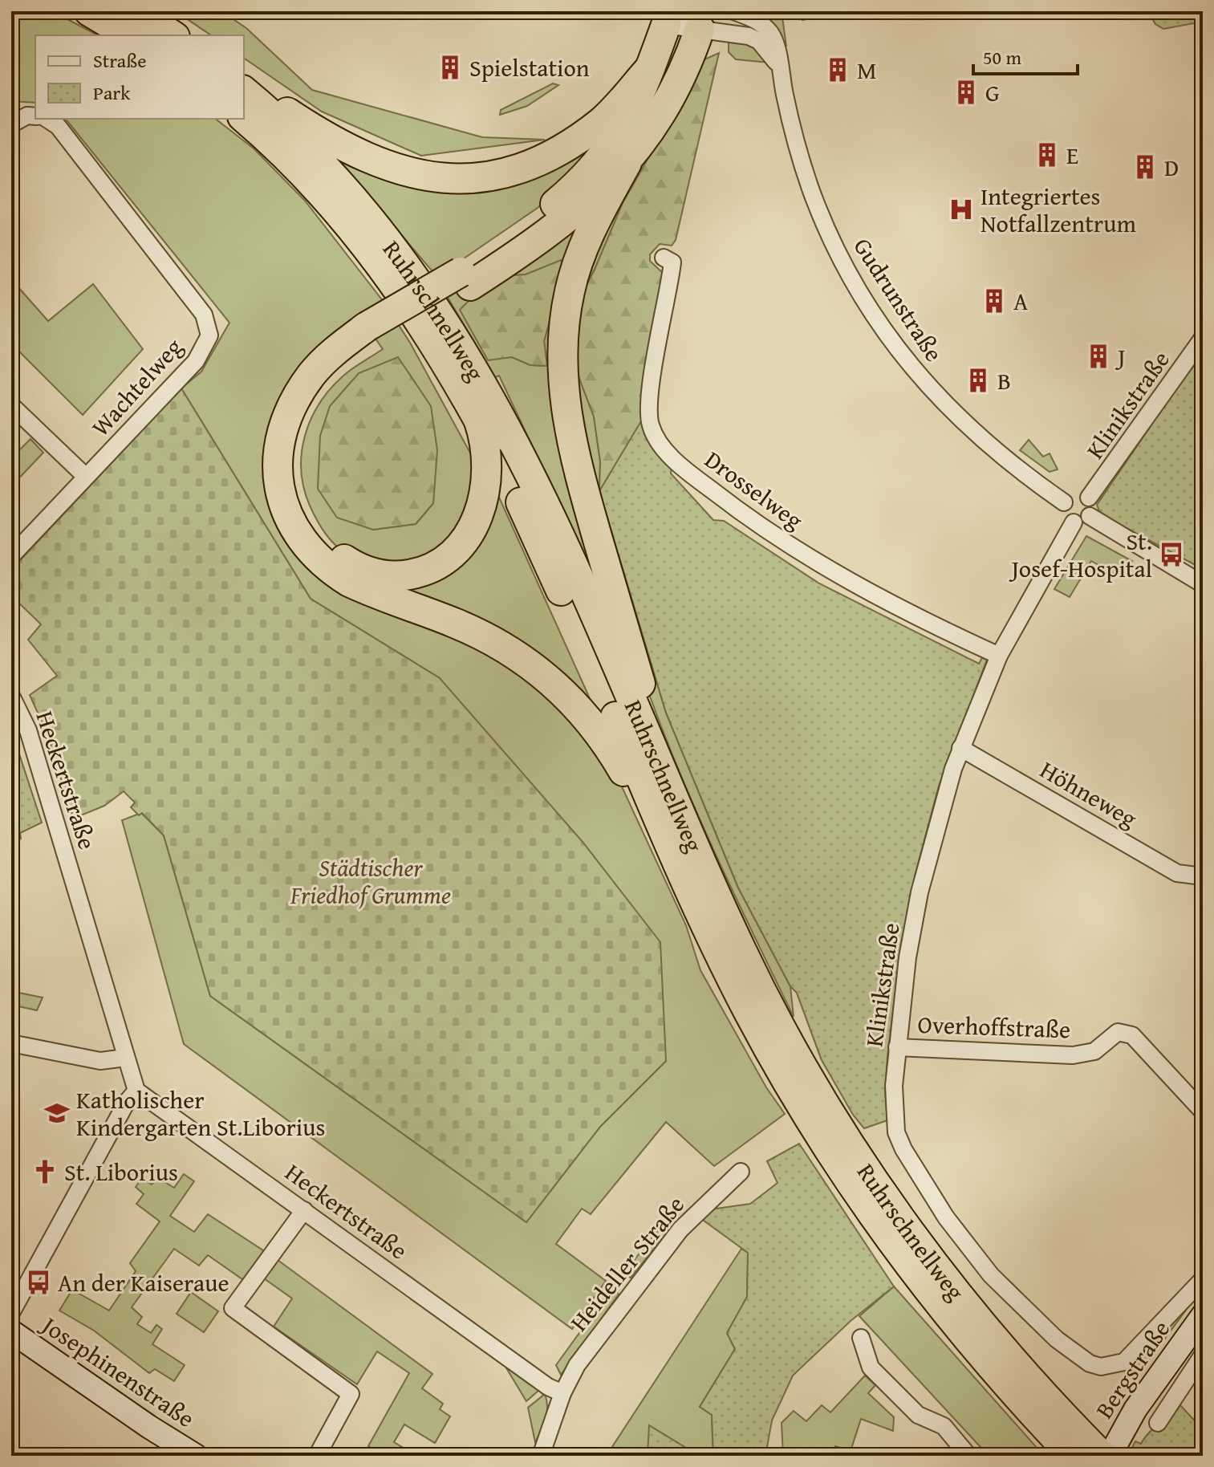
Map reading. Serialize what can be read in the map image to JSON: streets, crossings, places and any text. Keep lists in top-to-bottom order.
{
  "streets": {
    "highway": ["Ruhrschnellweg"],
    "street": [
      "Gudrunstraße",
      "Wachtelweg",
      "Klinikstraße",
      "Drosselweg",
      "Heckertstraße",
      "Höhneweg",
      "Overhoffstraße",
      "Heideller Straße",
      "Bergstraße",
      "Josephinenstraße"
    ]
  },
  "crossings": [
    ["Gudrunstraße", "Klinikstraße"],
    ["Ruhrschnellweg", "Bergstraße"],
    ["Klinikstraße", "Drosselweg"],
    ["Klinikstraße", "Höhneweg"],
    ["Klinikstraße", "Overhoffstraße"],
    ["Klinikstraße", "Bergstraße"],
    ["Heckertstraße", "Heideller Straße"]
  ],
  "parks": ["Städtischer Friedhof Grumme"],
  "places": {
    "building": [
      "Spielstation",
      "M",
      "G",
      "E",
      "D",
      "A",
      "J",
      "B"
    ],
    "hospital": ["Integriertes Notfallzentrum"],
    "bus stop": ["St. Josef-Hospital", "An der Kaiseraue"],
    "school or university": ["Katholischer Kindergarten St.Liborius"],
    "church": ["St. Liborius"]
  },
  "legend": ["Straße", "Park"],
  "scale_bar": "50 m"
}
